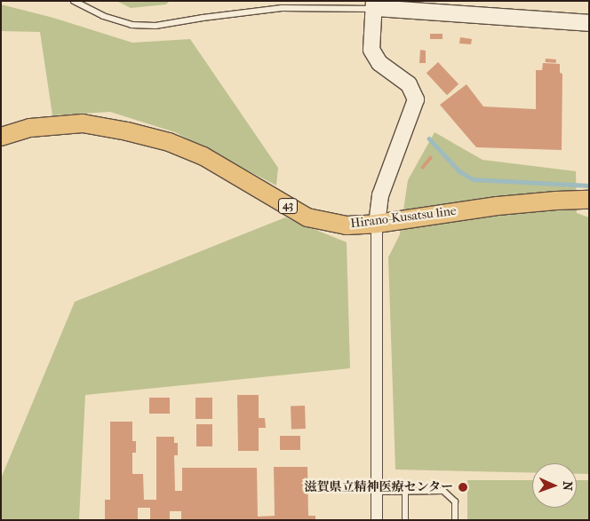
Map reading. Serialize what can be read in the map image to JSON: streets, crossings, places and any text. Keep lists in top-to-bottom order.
{
  "streets": {
    "main road": ["43", "Hirano-Kusatsu line"]
  },
  "places": ["滋賀県立精神医療センター"],
  "north": "right"
}
